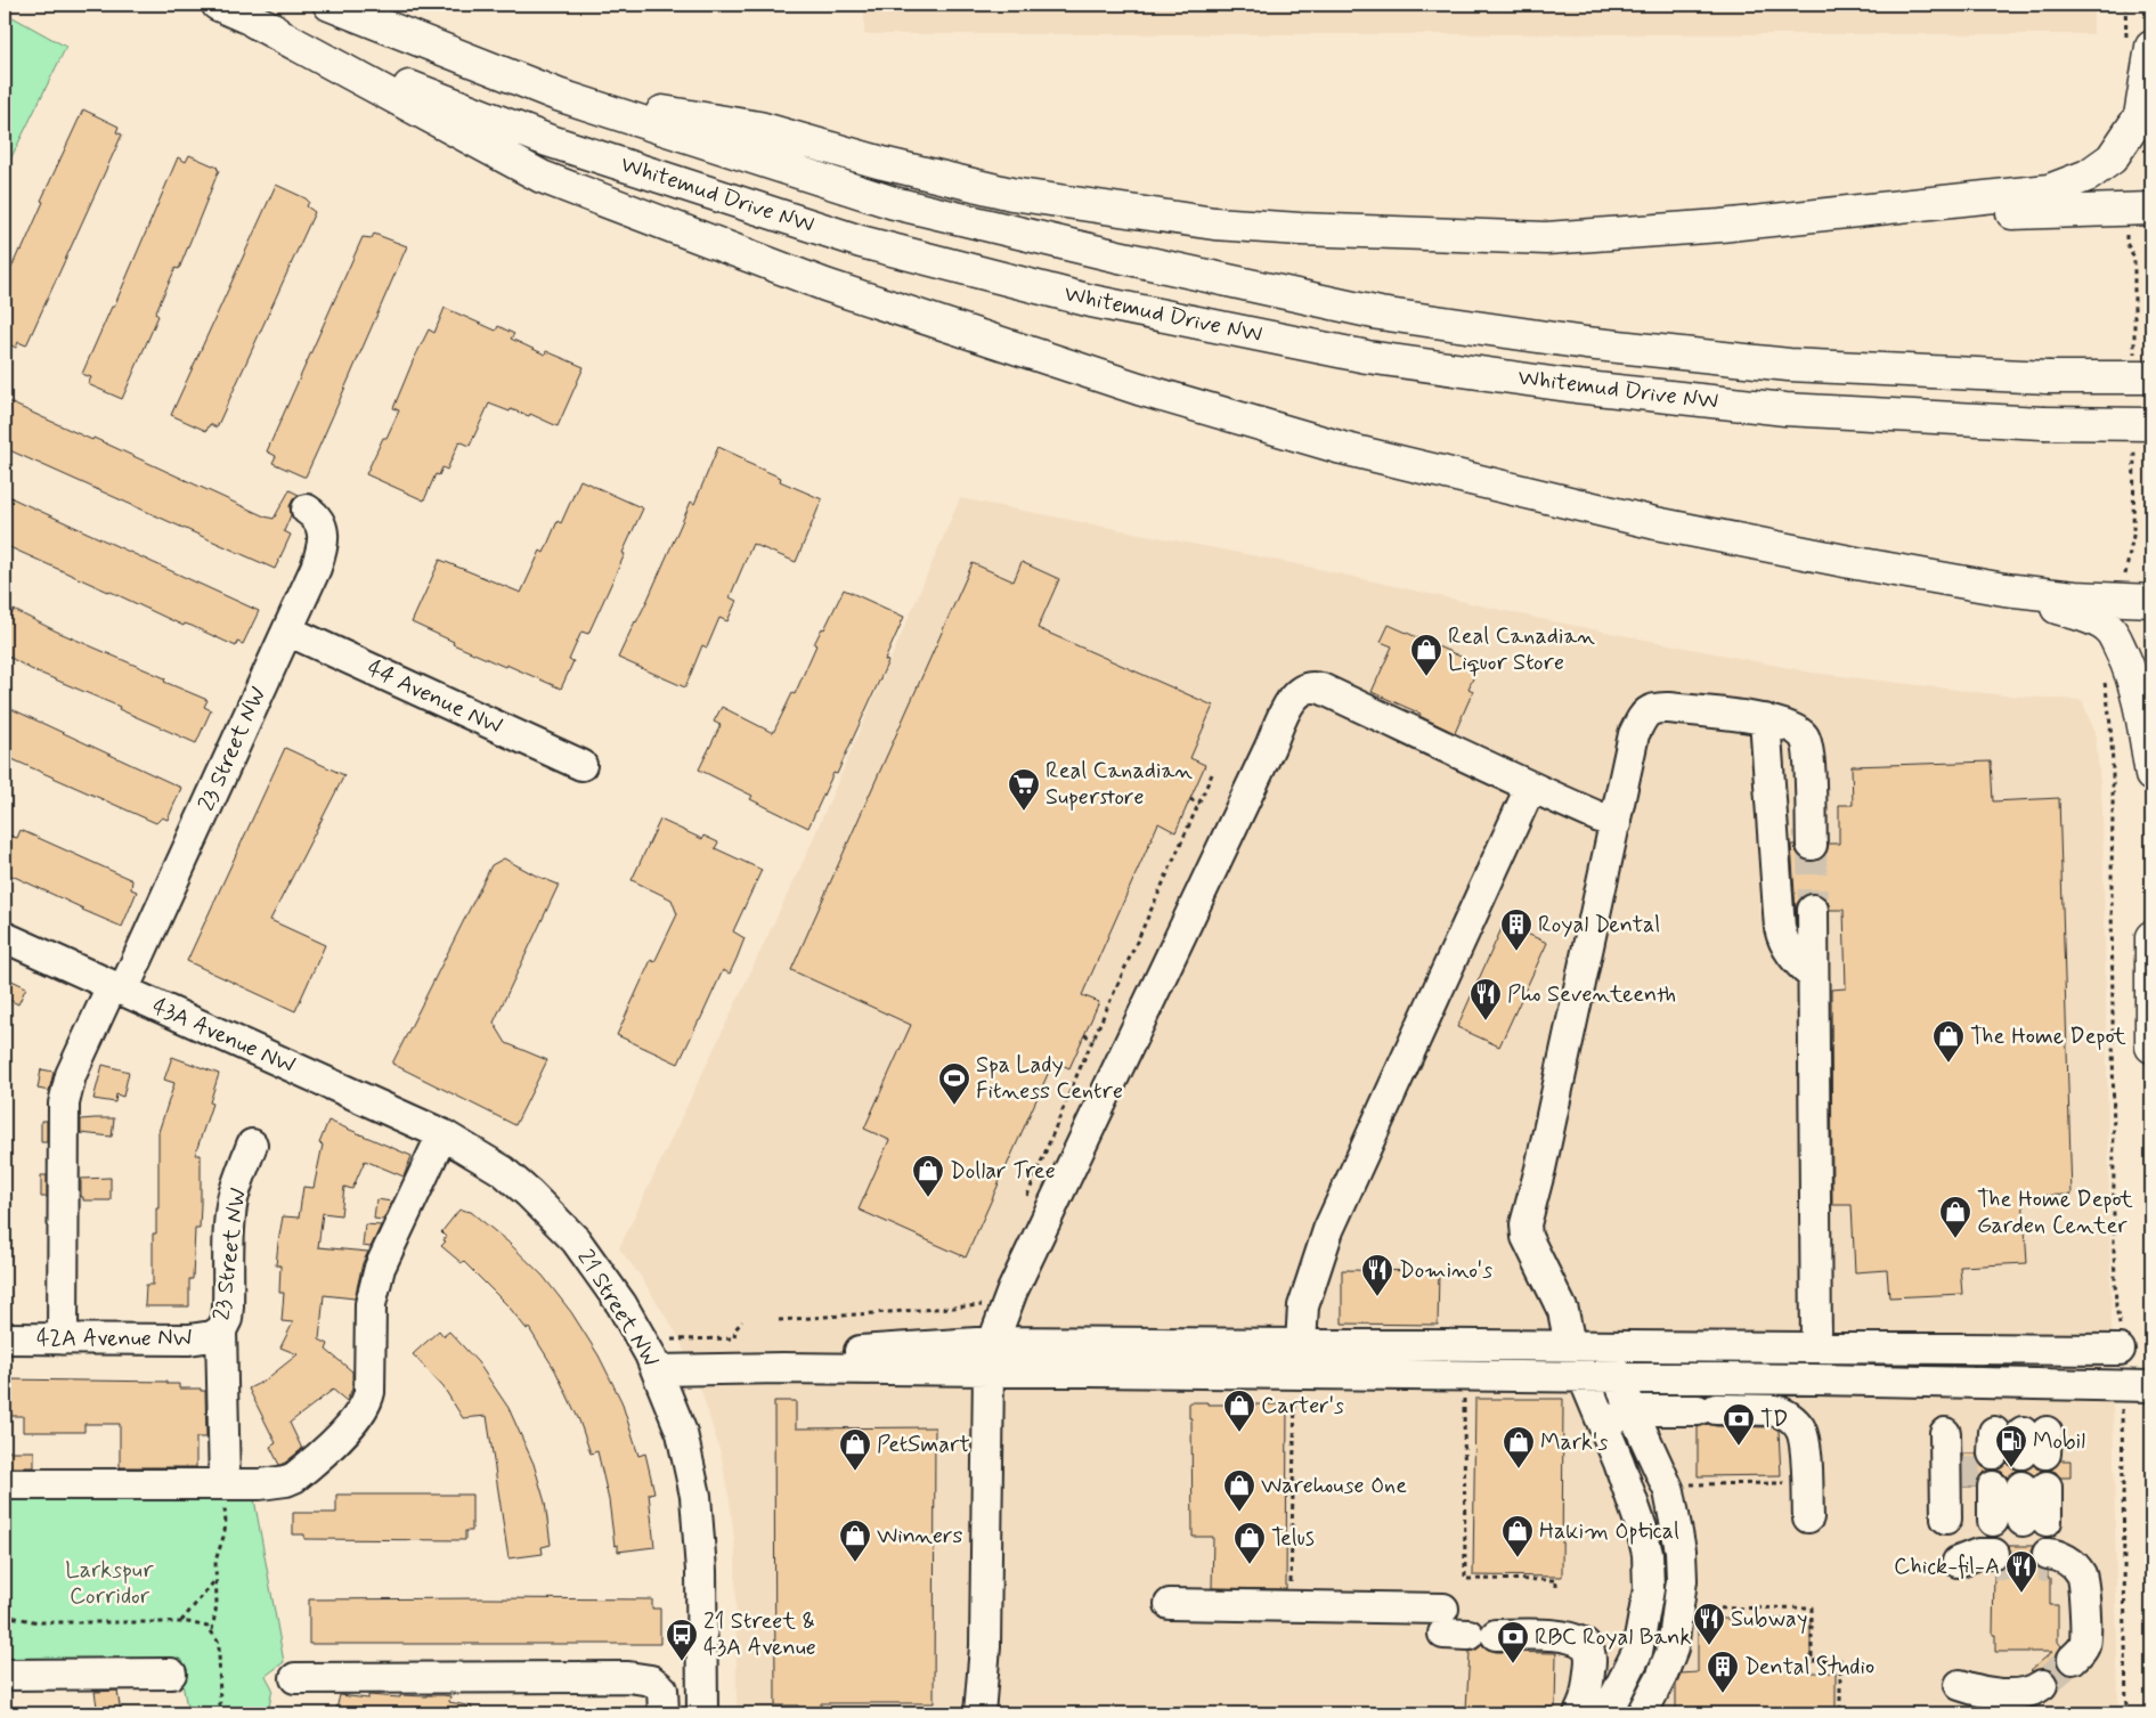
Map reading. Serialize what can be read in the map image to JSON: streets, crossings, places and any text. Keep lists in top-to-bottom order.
{
  "streets": {
    "main road": ["Whitemud Drive NW"],
    "street": [
      "44 Avenue NW",
      "23 Street NW",
      "43A Avenue NW",
      "21 Street NW",
      "42A Avenue NW"
    ]
  },
  "crossings": [
    ["44 Avenue NW", "23 Street NW"],
    ["23 Street NW", "43A Avenue NW"],
    ["23 Street NW", "42A Avenue NW"],
    ["43A Avenue NW", "21 Street NW"]
  ],
  "parks": ["Larkspur Corridor"],
  "places": {
    "shop": [
      "Real Canadian Liquor Store",
      "The Home Depot",
      "Dollar Tree",
      "The Home Depot Garden Center",
      "Carter's",
      "Mark's",
      "PetSmart",
      "Warehouse One",
      "Hakim Optical",
      "Winners",
      "Telus"
    ],
    "supermarket": ["Real Canadian Superstore"],
    "building": ["Royal Dental", "Dental Studio"],
    "restaurant": [
      "Pho Seventeenth",
      "Domino's",
      "Chick-fil-A",
      "Subway"
    ],
    "sports": ["Spa Lady Fitness Centre"],
    "bank": ["TD", "RBC Royal Bank"],
    "fuel station": ["Mobil"],
    "bus stop": ["21 Street & 43A Avenue"]
  }
}
